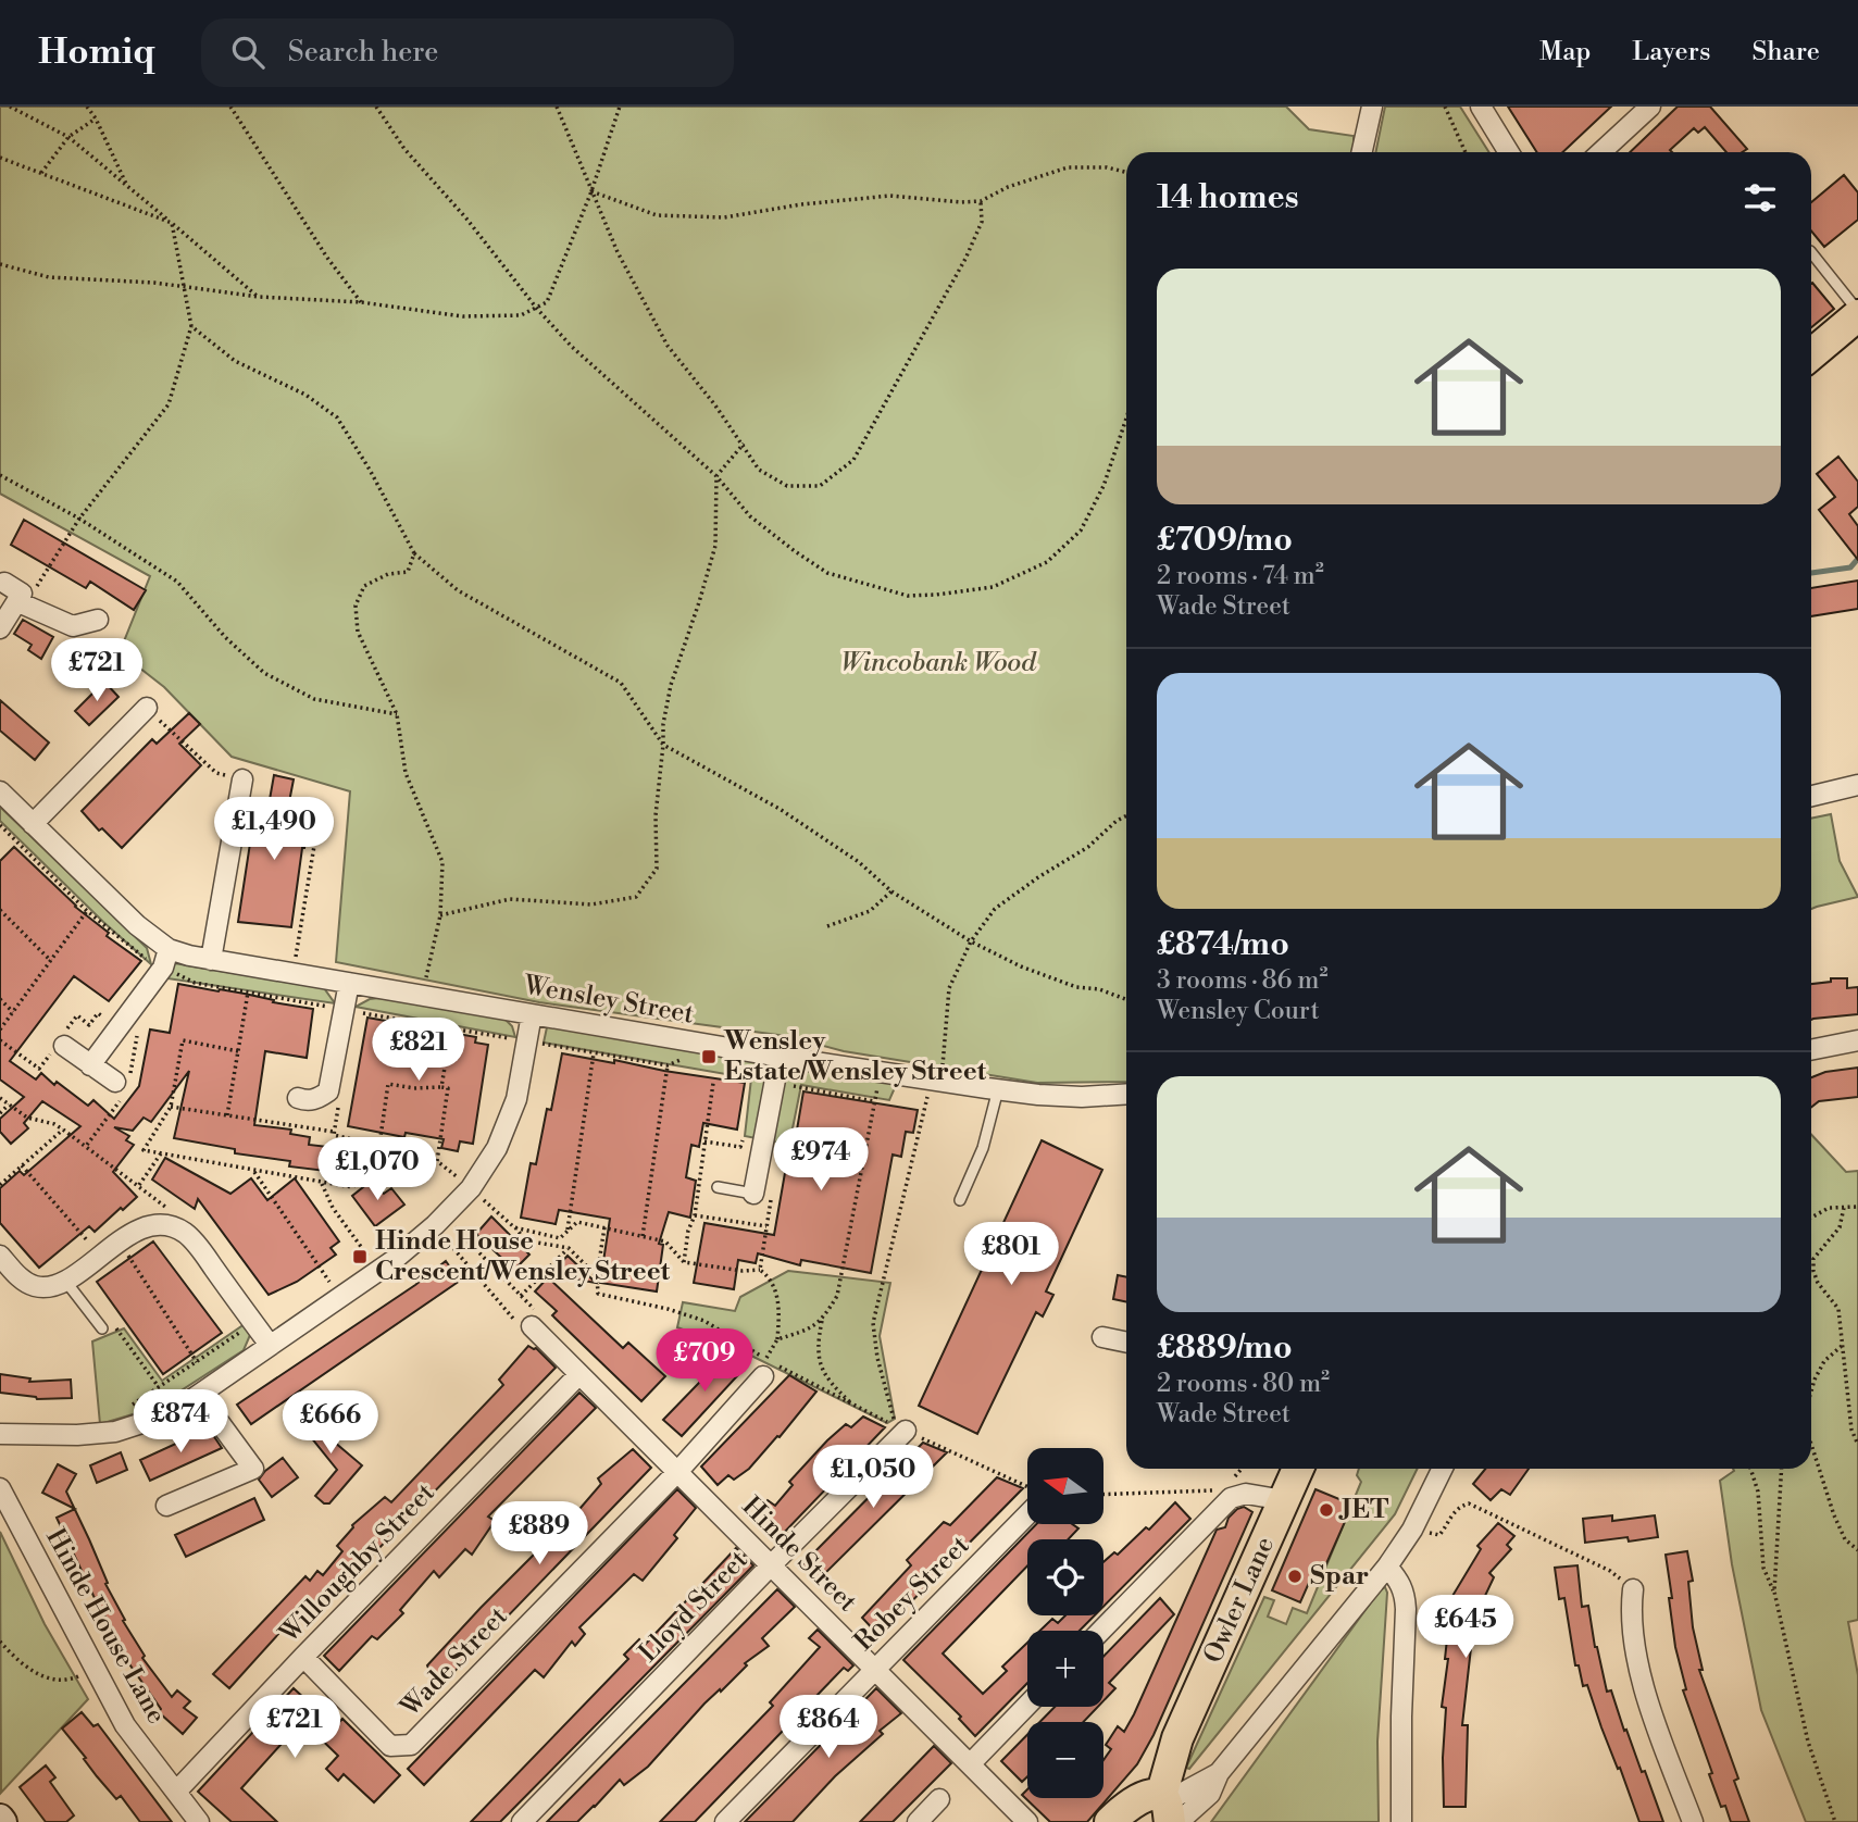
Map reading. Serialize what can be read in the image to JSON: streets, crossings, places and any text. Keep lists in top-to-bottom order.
{
  "streets": {
    "main road": ["Owler Lane"],
    "street": [
      "Wensley Street",
      "Hinde Street",
      "Willoughby Street",
      "Robey Street",
      "Lloyd Street",
      "Hinde House Lane",
      "Wade Street"
    ]
  },
  "crossings": [
    ["Hinde Street", "Willoughby Street"],
    ["Hinde Street", "Robey Street"],
    ["Hinde Street", "Lloyd Street"],
    ["Hinde Street", "Wade Street"],
    ["Willoughby Street", "Hinde House Lane"],
    ["Willoughby Street", "Wade Street"]
  ],
  "parks": ["Wincobank Wood"],
  "places": {
    "transit": ["Wensley Estate/Wensley Street", "Hinde House Crescent/Wensley Street"],
    "other": ["JET", "Spar"]
  },
  "north": "left",
  "page": {
    "header": "Homiq",
    "search": "Search here",
    "nav": ["Map", "Layers", "Share"],
    "heading": "14 homes",
    "list": [
      {
        "name": "£709/mo",
        "note": "2 rooms · 74 m² · Wade Street"
      },
      {
        "name": "£874/mo",
        "note": "3 rooms · 86 m² · Wensley Court"
      },
      {
        "name": "£889/mo",
        "note": "2 rooms · 80 m² · Wade Street"
      }
    ],
    "price": [
      "£721",
      "£1,490",
      "£821",
      "£974",
      "£1,070",
      "£801",
      "£709",
      "£874",
      "£666",
      "£1,050",
      "£889",
      "£645",
      "£721",
      "£864"
    ],
    "map_buttons": ["+", "−"]
  }
}
